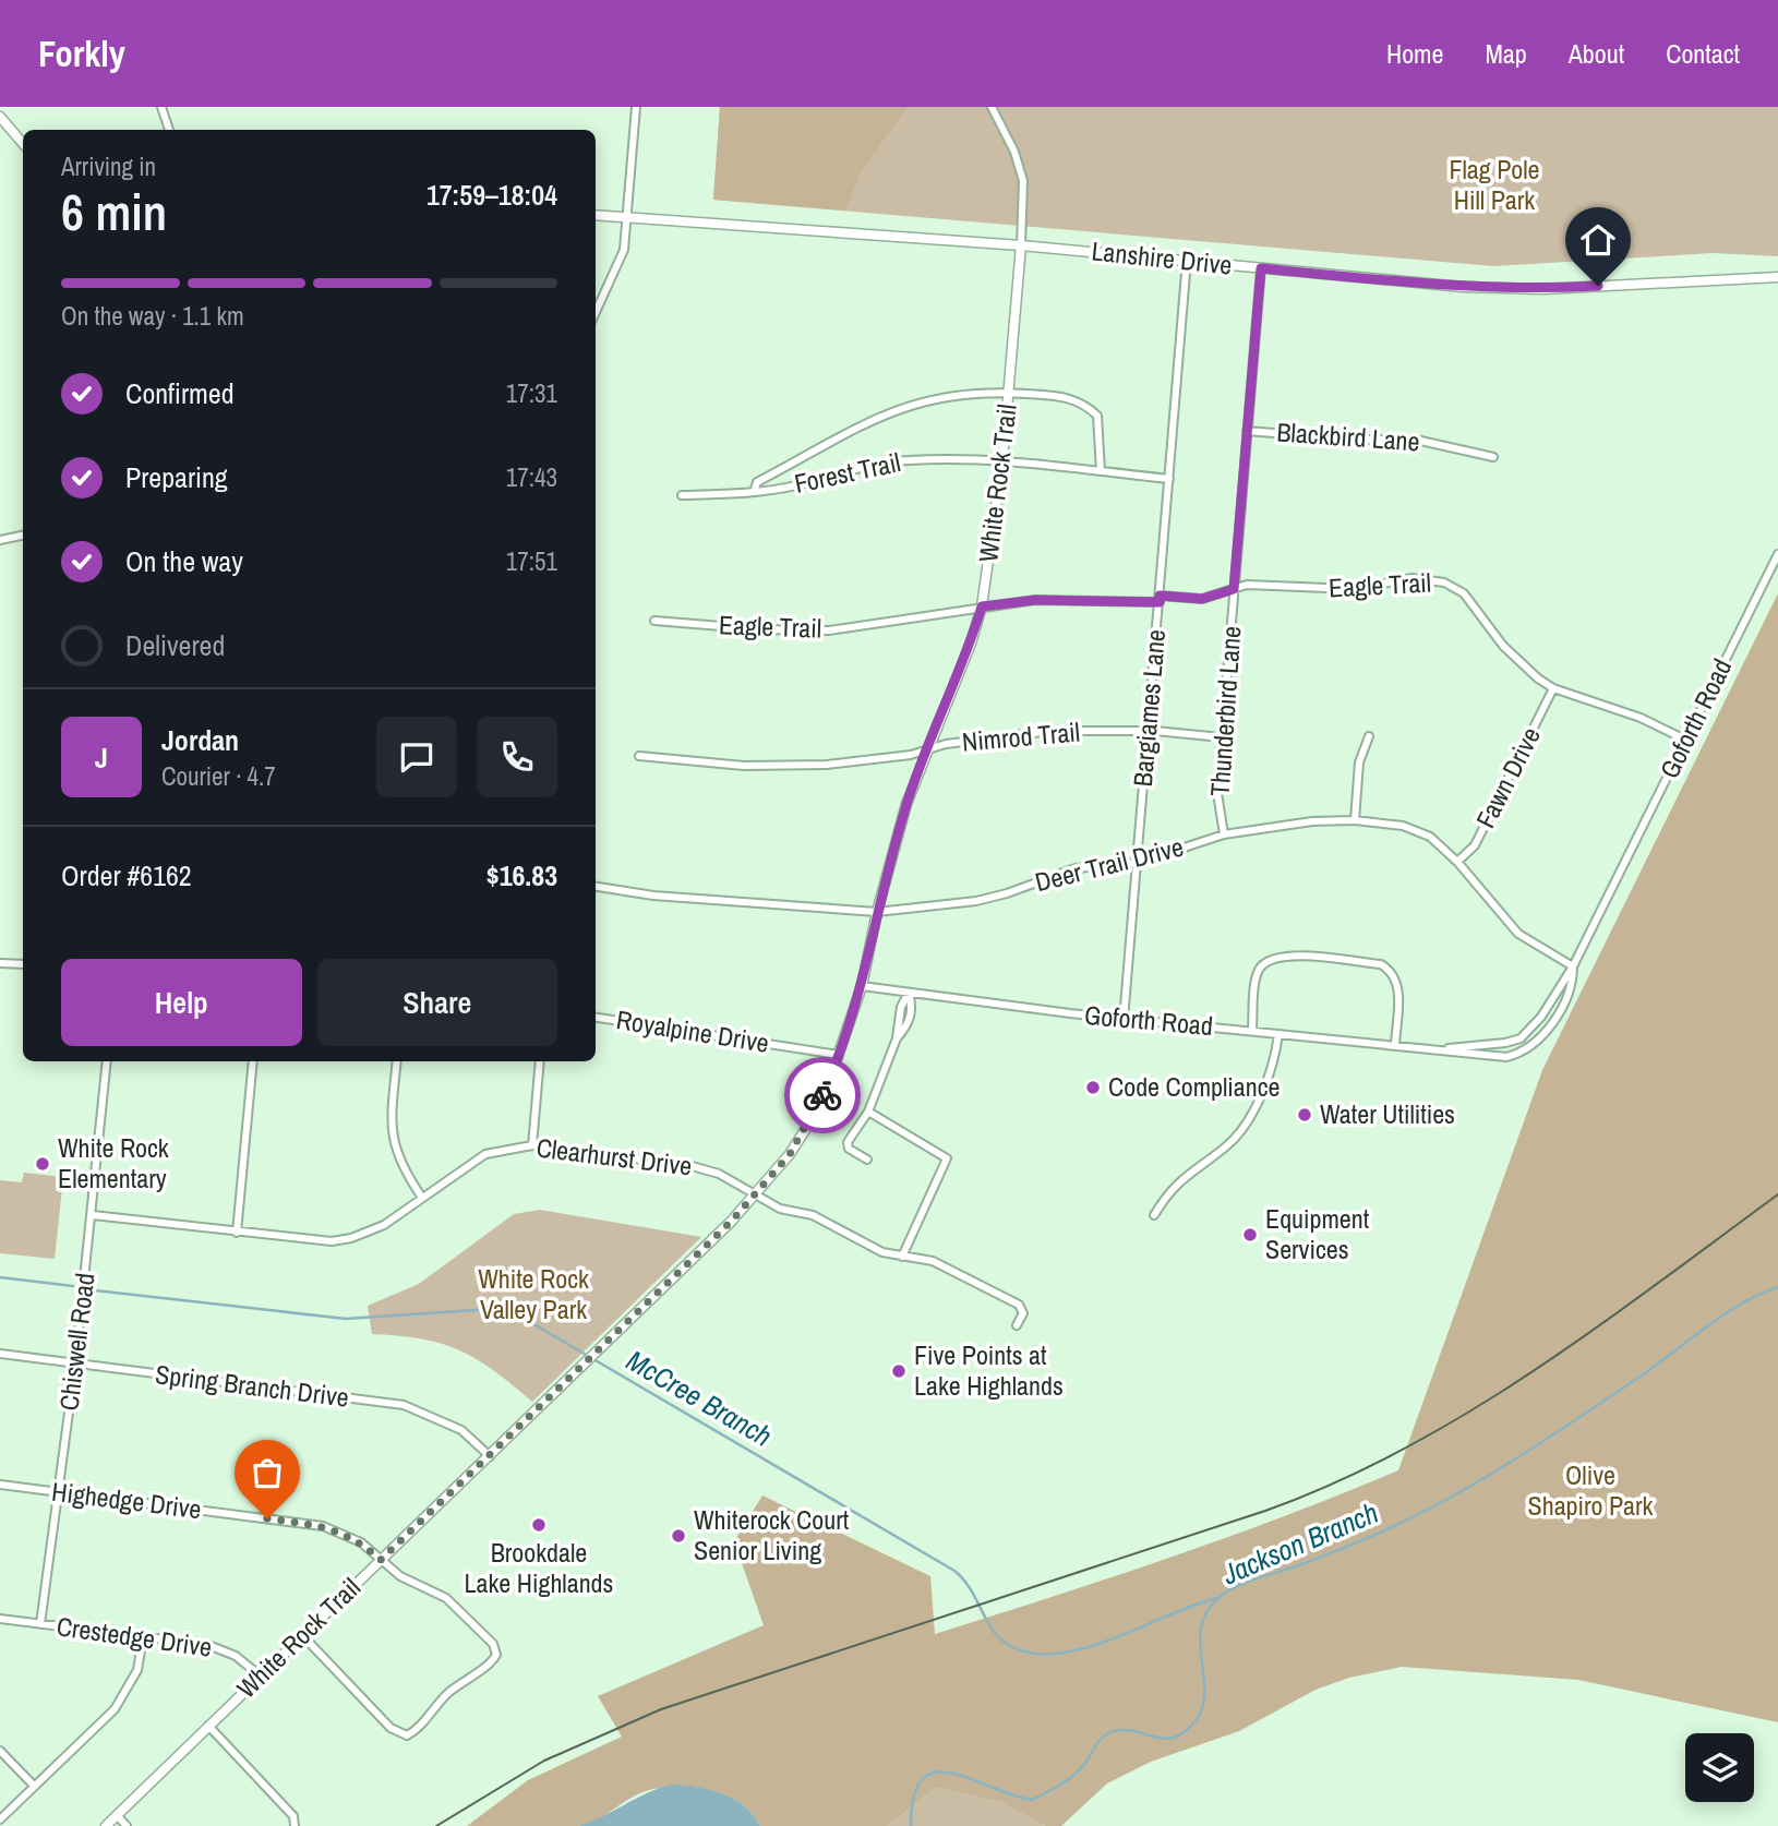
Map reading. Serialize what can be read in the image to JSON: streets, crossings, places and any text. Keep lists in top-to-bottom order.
{
  "streets": {
    "street": [
      "Lanshire Drive",
      "Blackbird Lane",
      "Forest Trail",
      "White Rock Trail",
      "Eagle Trail",
      "Bargiames Lane",
      "Thunderbird Lane",
      "Goforth Road",
      "Nimrod Trail",
      "Fawn Drive",
      "Deer Trail Drive",
      "Royalpine Drive",
      "Clearhurst Drive",
      "Chiswell Road",
      "Spring Branch Drive",
      "Highedge Drive",
      "Crestedge Drive"
    ]
  },
  "crossings": [
    ["Lanshire Drive", "White Rock Trail"],
    ["Lanshire Drive", "Bargiames Lane"],
    ["Lanshire Drive", "Thunderbird Lane"],
    ["Blackbird Lane", "Thunderbird Lane"],
    ["Forest Trail", "White Rock Trail"],
    ["Forest Trail", "Bargiames Lane"],
    ["White Rock Trail", "Eagle Trail"],
    ["White Rock Trail", "Goforth Road"],
    ["White Rock Trail", "Nimrod Trail"],
    ["White Rock Trail", "Deer Trail Drive"],
    ["White Rock Trail", "Royalpine Drive"],
    ["White Rock Trail", "Clearhurst Drive"],
    ["White Rock Trail", "Spring Branch Drive"],
    ["White Rock Trail", "Highedge Drive"],
    ["White Rock Trail", "Crestedge Drive"],
    ["Eagle Trail", "Bargiames Lane"],
    ["Eagle Trail", "Thunderbird Lane"],
    ["Eagle Trail", "Goforth Road"],
    ["Eagle Trail", "Fawn Drive"],
    ["Bargiames Lane", "Goforth Road"],
    ["Bargiames Lane", "Nimrod Trail"],
    ["Bargiames Lane", "Deer Trail Drive"],
    ["Thunderbird Lane", "Nimrod Trail"],
    ["Thunderbird Lane", "Deer Trail Drive"],
    ["Goforth Road", "Deer Trail Drive"],
    ["Fawn Drive", "Deer Trail Drive"],
    ["Clearhurst Drive", "Chiswell Road"],
    ["Chiswell Road", "Spring Branch Drive"],
    ["Chiswell Road", "Highedge Drive"],
    ["Chiswell Road", "Crestedge Drive"]
  ],
  "water": ["McCree Branch", "Jackson Branch"],
  "parks": ["Flag Pole Hill Park", "White Rock Valley Park", "Olive Shapiro Park"],
  "places": [
    "Code Compliance",
    "Water Utilities",
    "White Rock Elementary",
    "Equipment Services",
    "Five Points at Lake Highlands",
    "Brookdale Lake Highlands",
    "Whiterock Court Senior Living"
  ],
  "page": {
    "header": "Forkly",
    "nav": [
      "Home",
      "Map",
      "About",
      "Contact"
    ],
    "heading": ["6 min", "Arriving in", "17:59–18:04"],
    "panel": [
      "Jordan",
      "Courier · 4.7",
      "Order #6162",
      "$16.83"
    ],
    "bar": "On the way · 1.1 km",
    "list": [
      ["Confirmed", "17:31"],
      ["Preparing", "17:43"],
      ["On the way", "17:51"],
      "Delivered"
    ],
    "round": "J",
    "buttons": ["Help", "Share"]
  }
}
